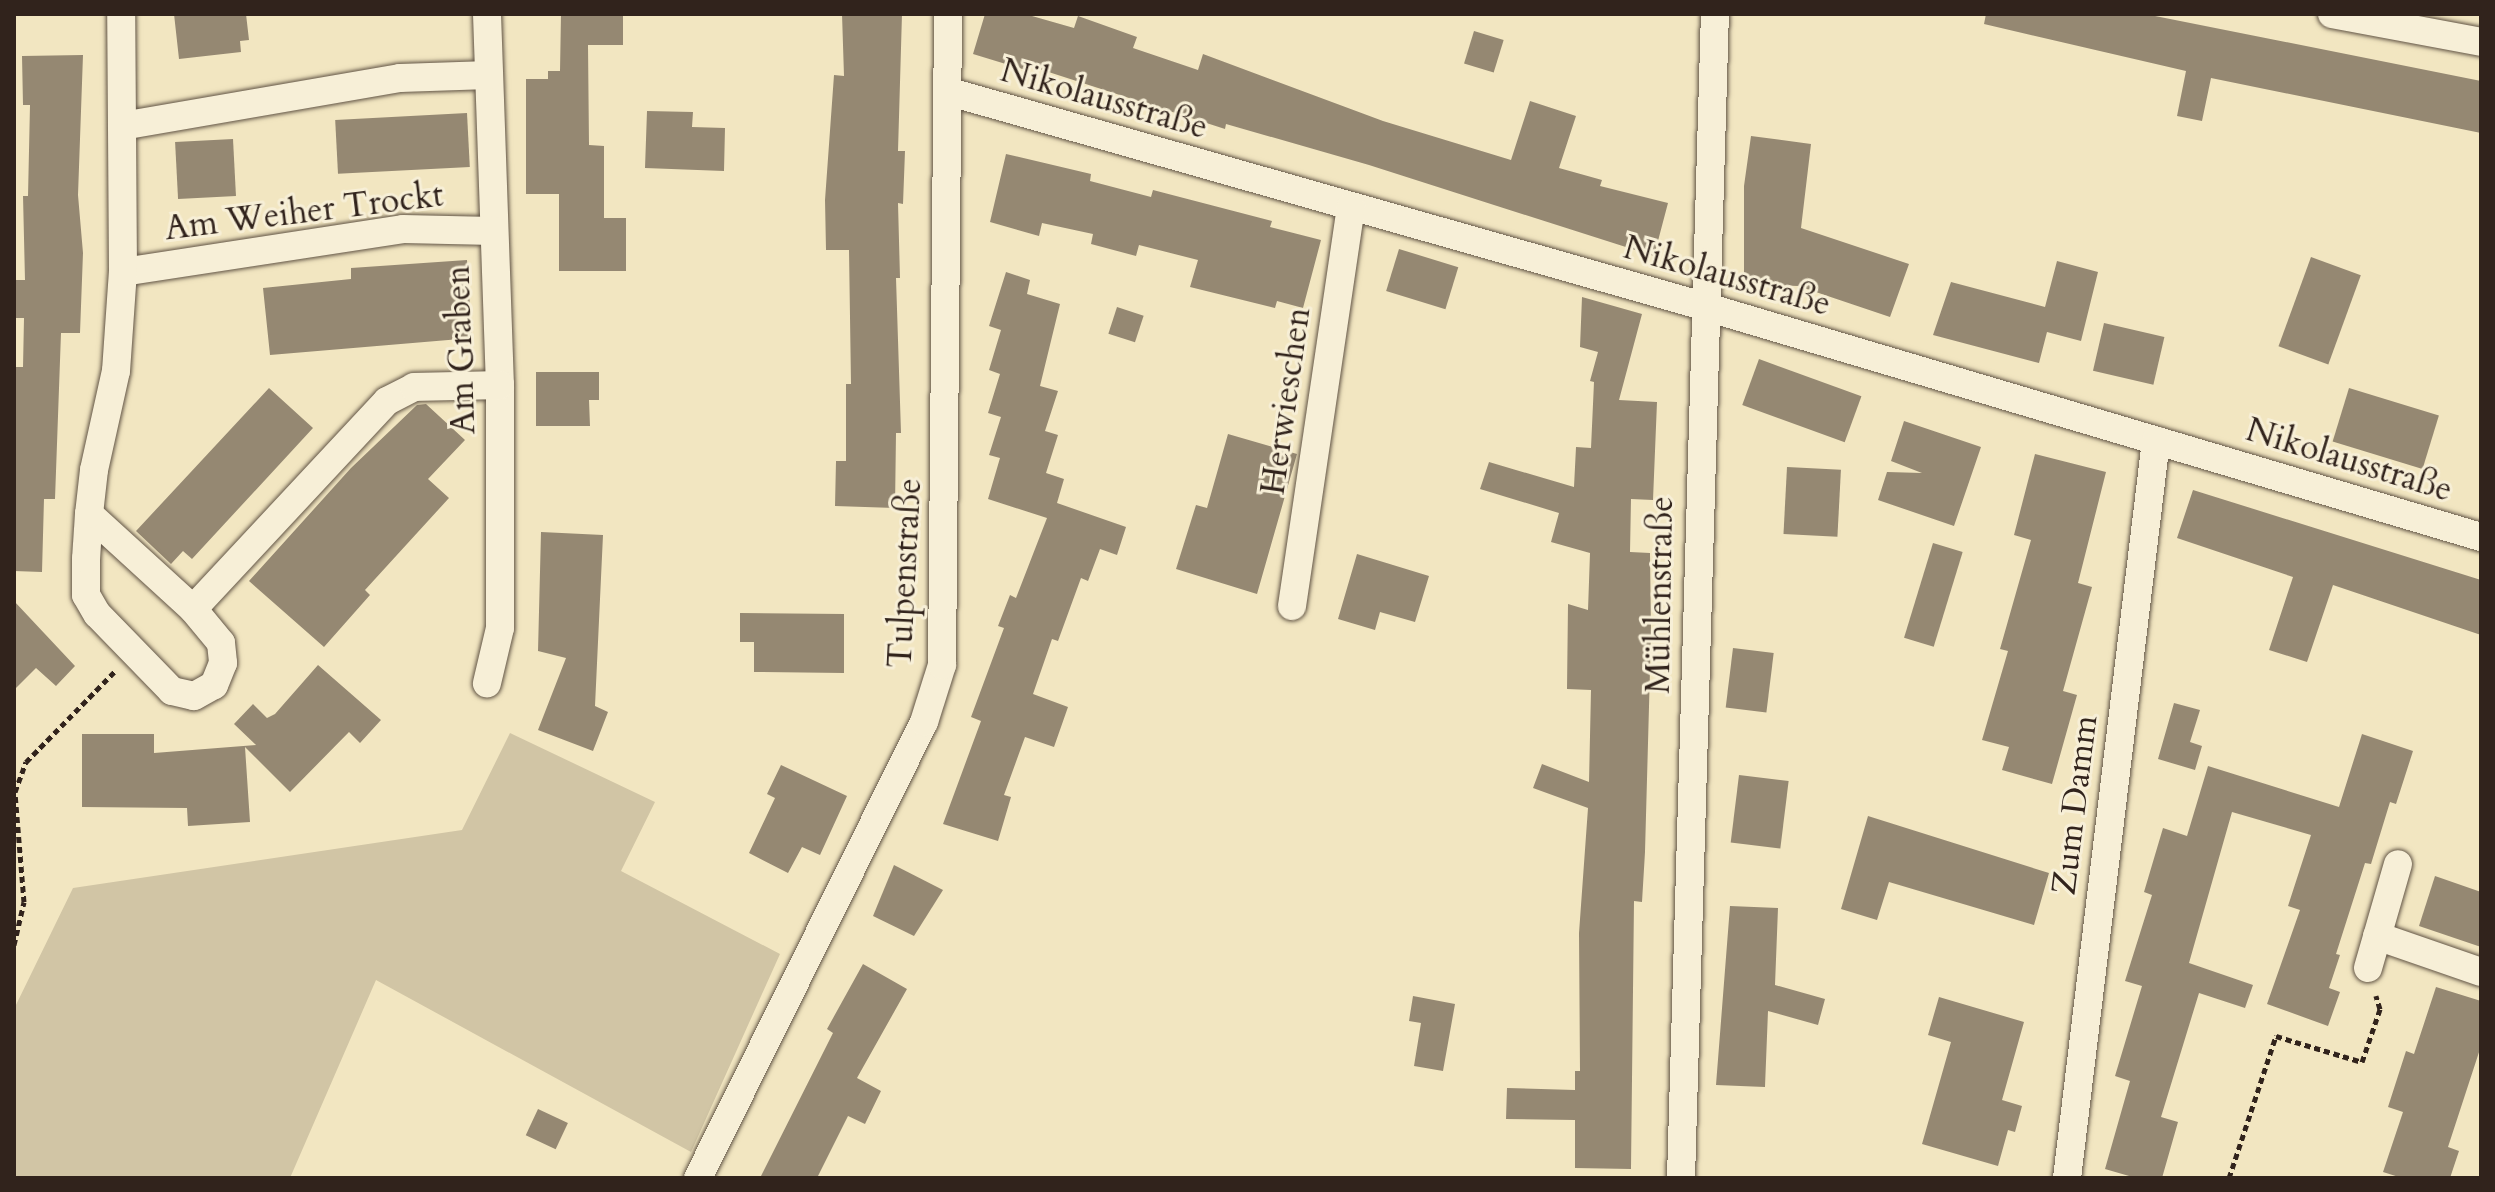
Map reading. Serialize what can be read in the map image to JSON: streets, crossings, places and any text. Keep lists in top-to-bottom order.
{
  "streets": {
    "street": [
      "Nikolausstraße",
      "Am Weiher Trockt",
      "Am Graben",
      "Herwieschen",
      "Tulpenstraße",
      "Mühlenstraße",
      "Zum Damm"
    ]
  },
  "crossings": [
    ["Nikolausstraße", "Herwieschen"],
    ["Nikolausstraße", "Tulpenstraße"],
    ["Nikolausstraße", "Mühlenstraße"],
    ["Nikolausstraße", "Zum Damm"],
    ["Am Weiher Trockt", "Am Graben"]
  ]
}
